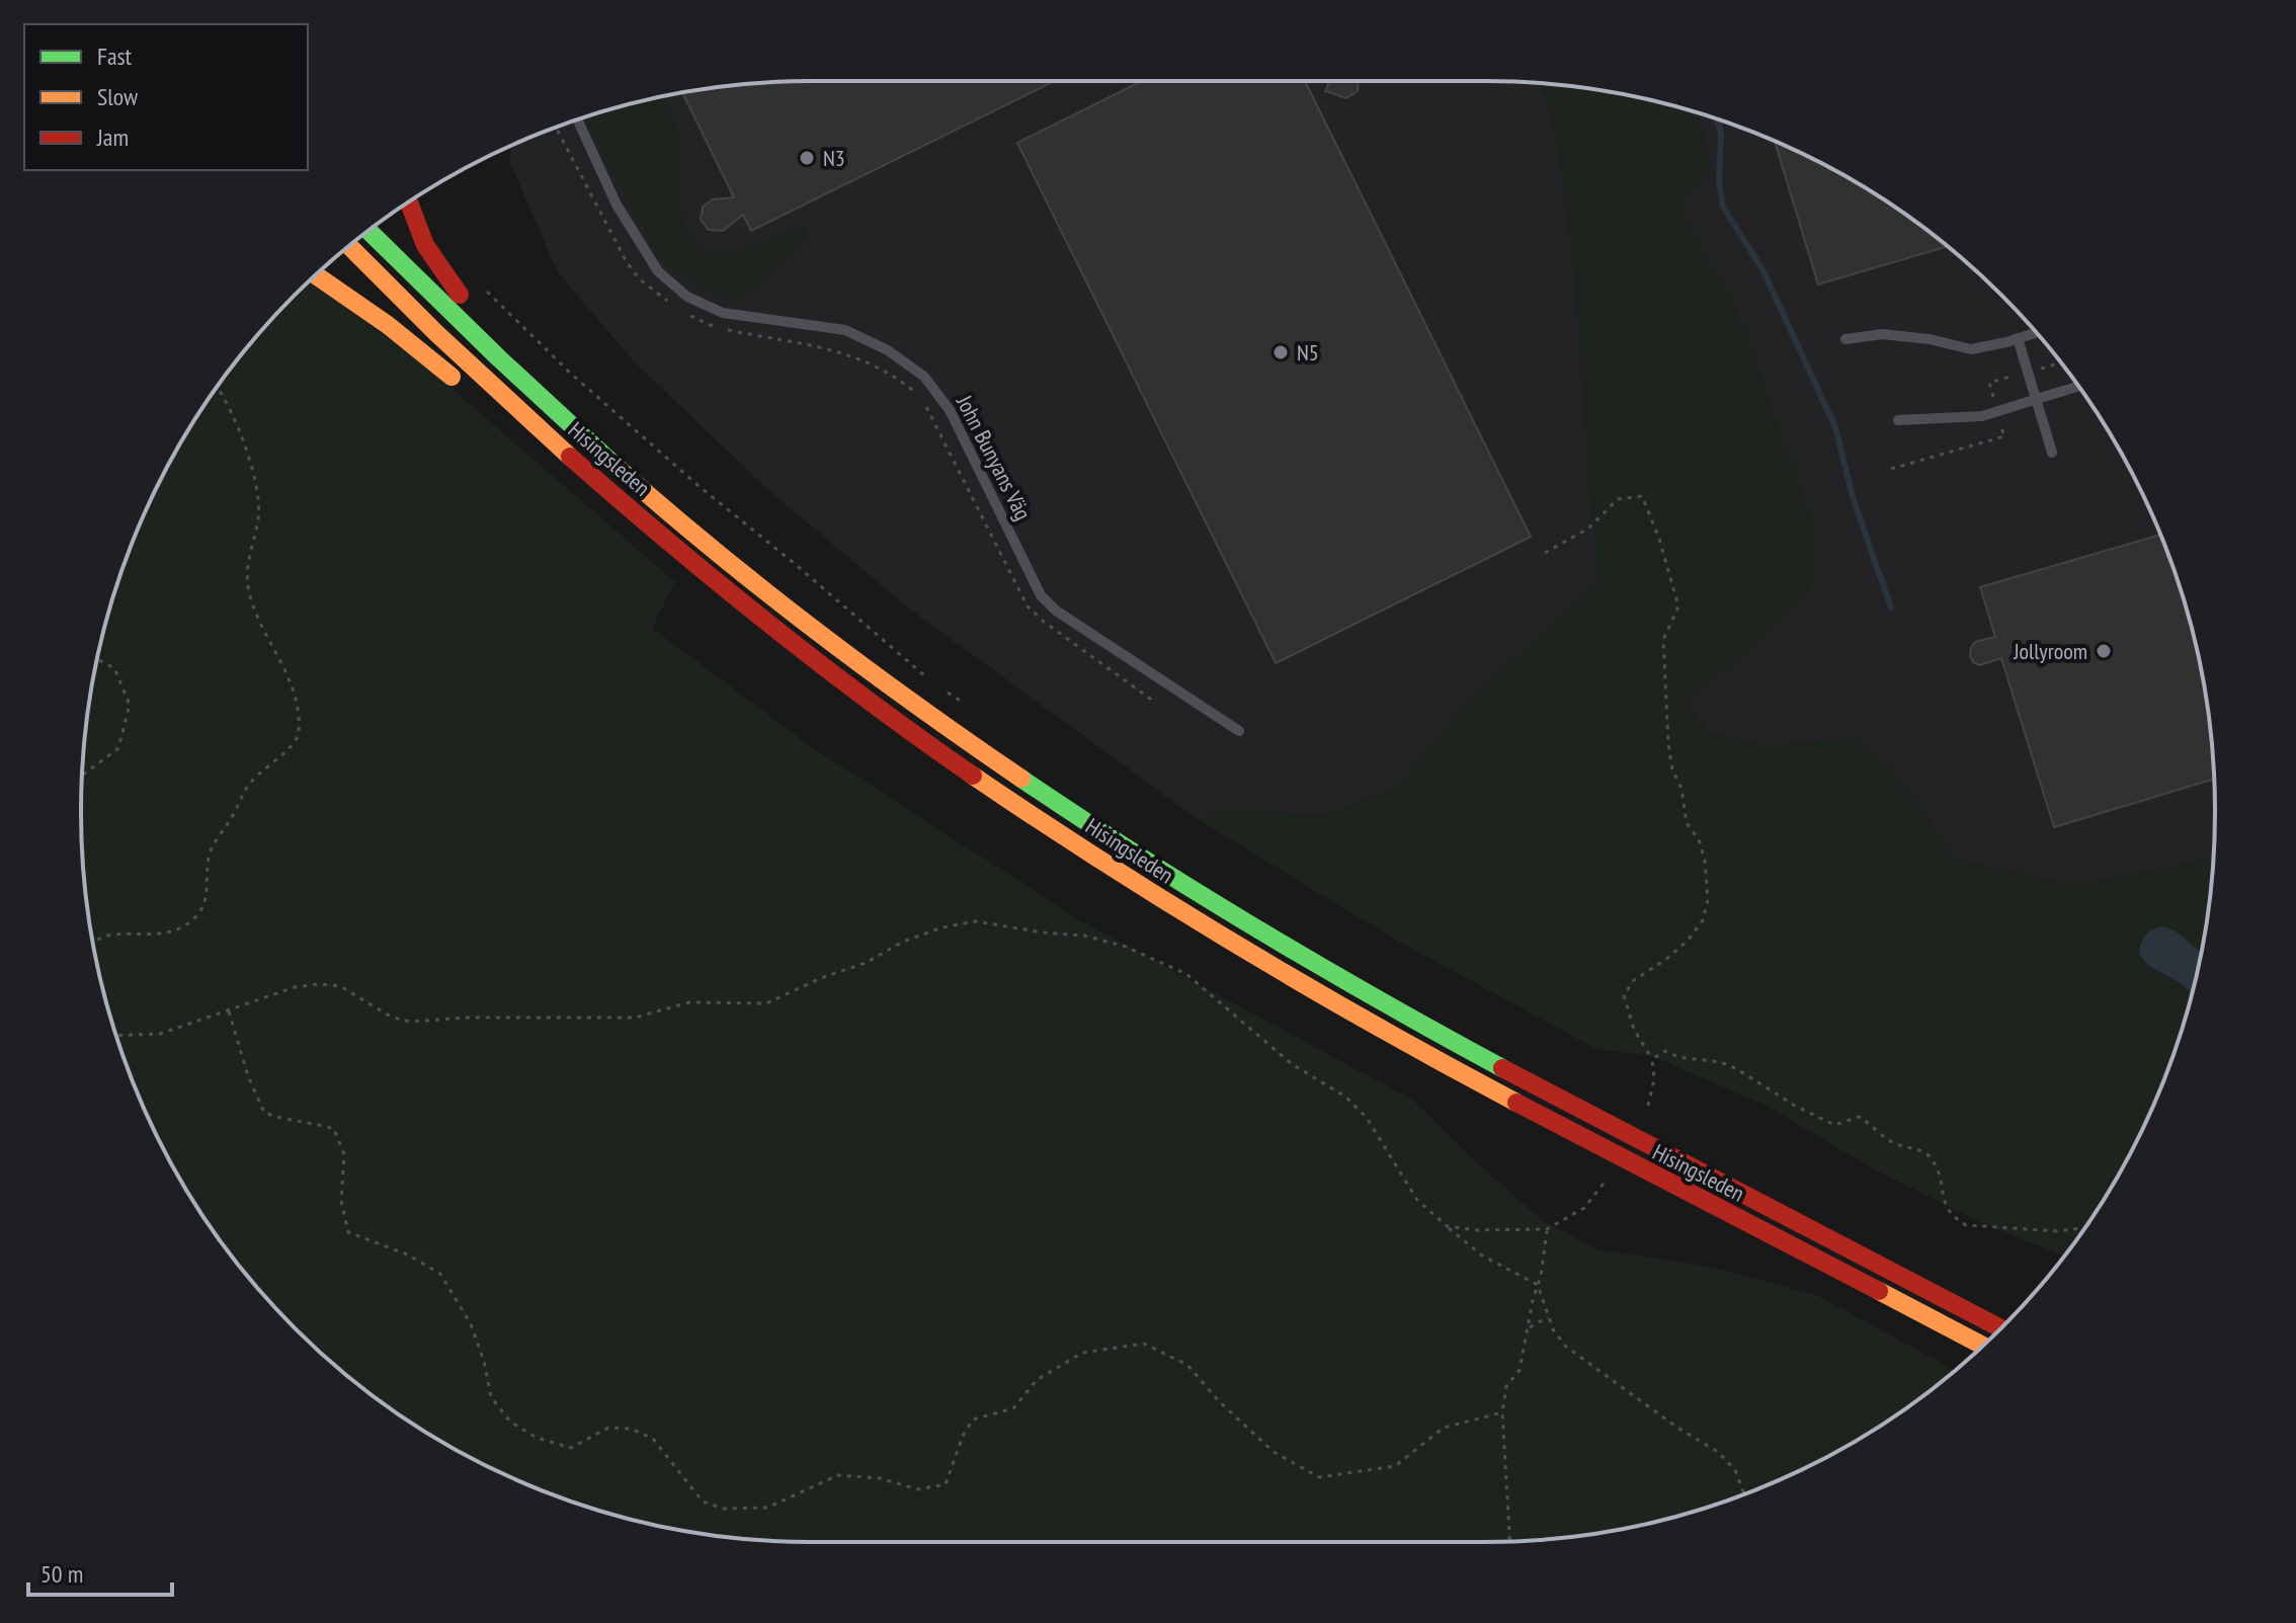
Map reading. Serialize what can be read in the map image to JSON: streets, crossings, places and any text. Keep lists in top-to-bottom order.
{
  "streets": {
    "highway": ["Hisingsleden"],
    "lane": ["John Bunyans Väg"]
  },
  "places": ["N3", "N5", "Jollyroom"],
  "legend": ["Fast", "Slow", "Jam"],
  "scale_bar": "50 m"
}
